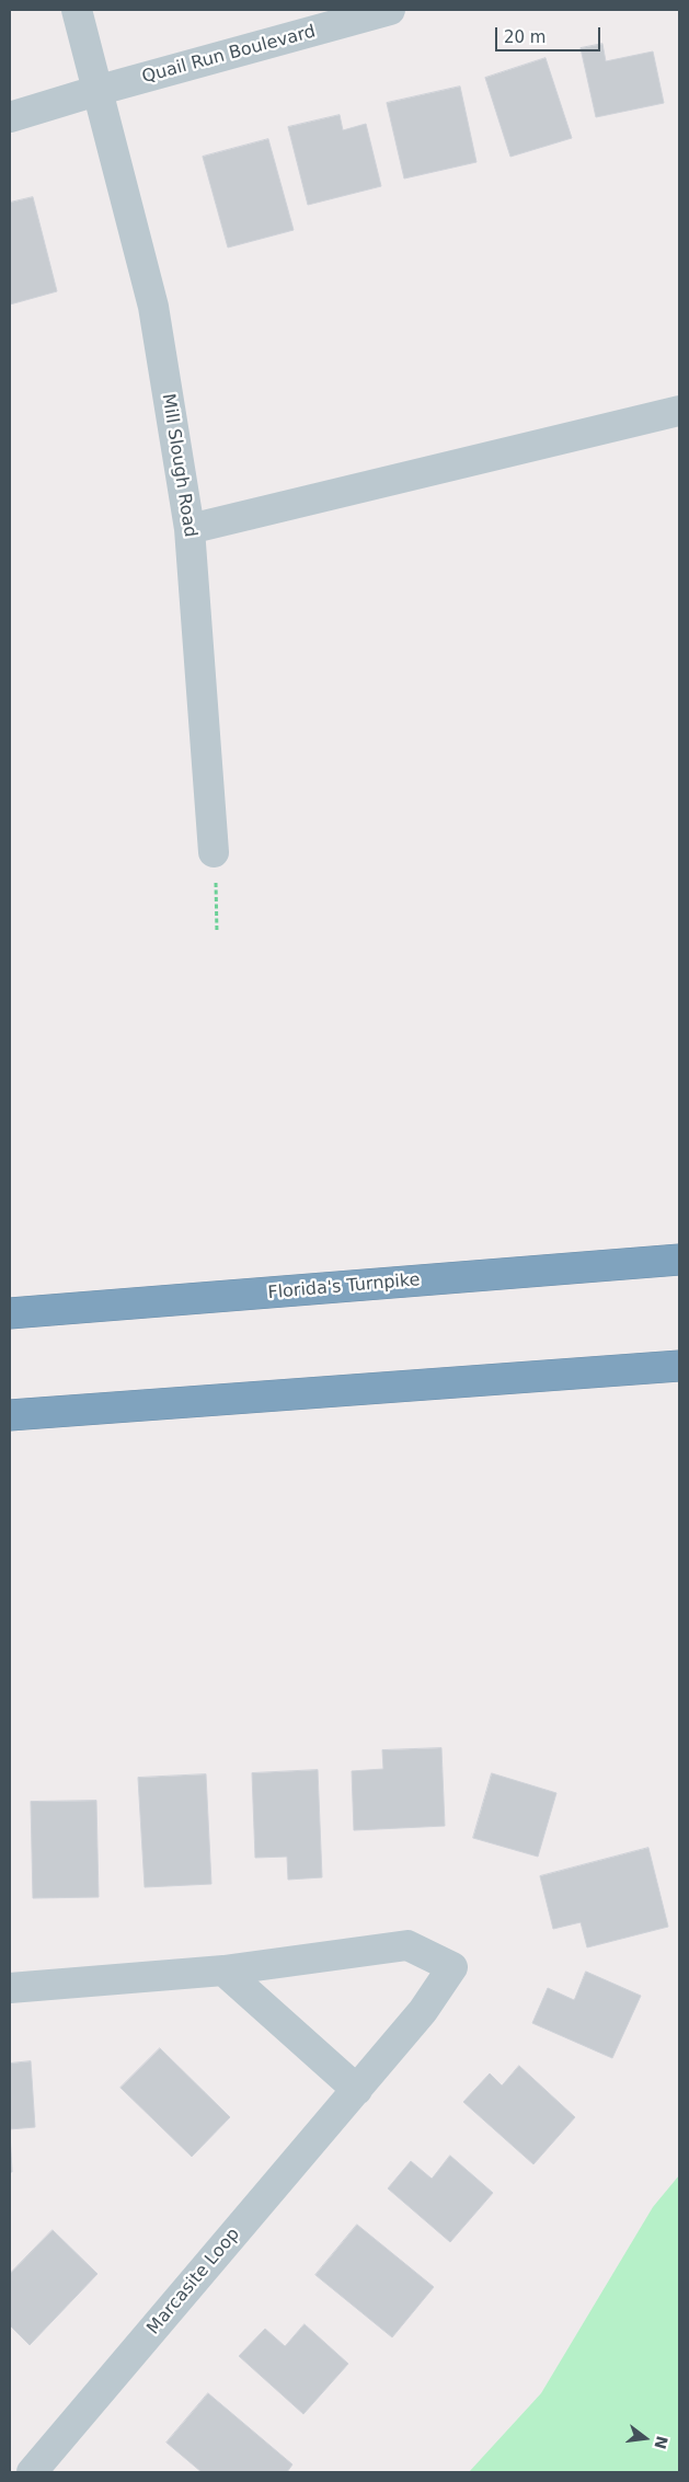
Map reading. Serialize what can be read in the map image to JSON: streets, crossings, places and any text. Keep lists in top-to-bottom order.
{
  "streets": {
    "highway": ["Florida's Turnpike"],
    "street": ["Quail Run Boulevard", "Mill Slough Road", "Marcasite Loop"]
  },
  "crossings": [
    ["Quail Run Boulevard", "Mill Slough Road"]
  ],
  "scale_bar": "20 m",
  "north": "right"
}
